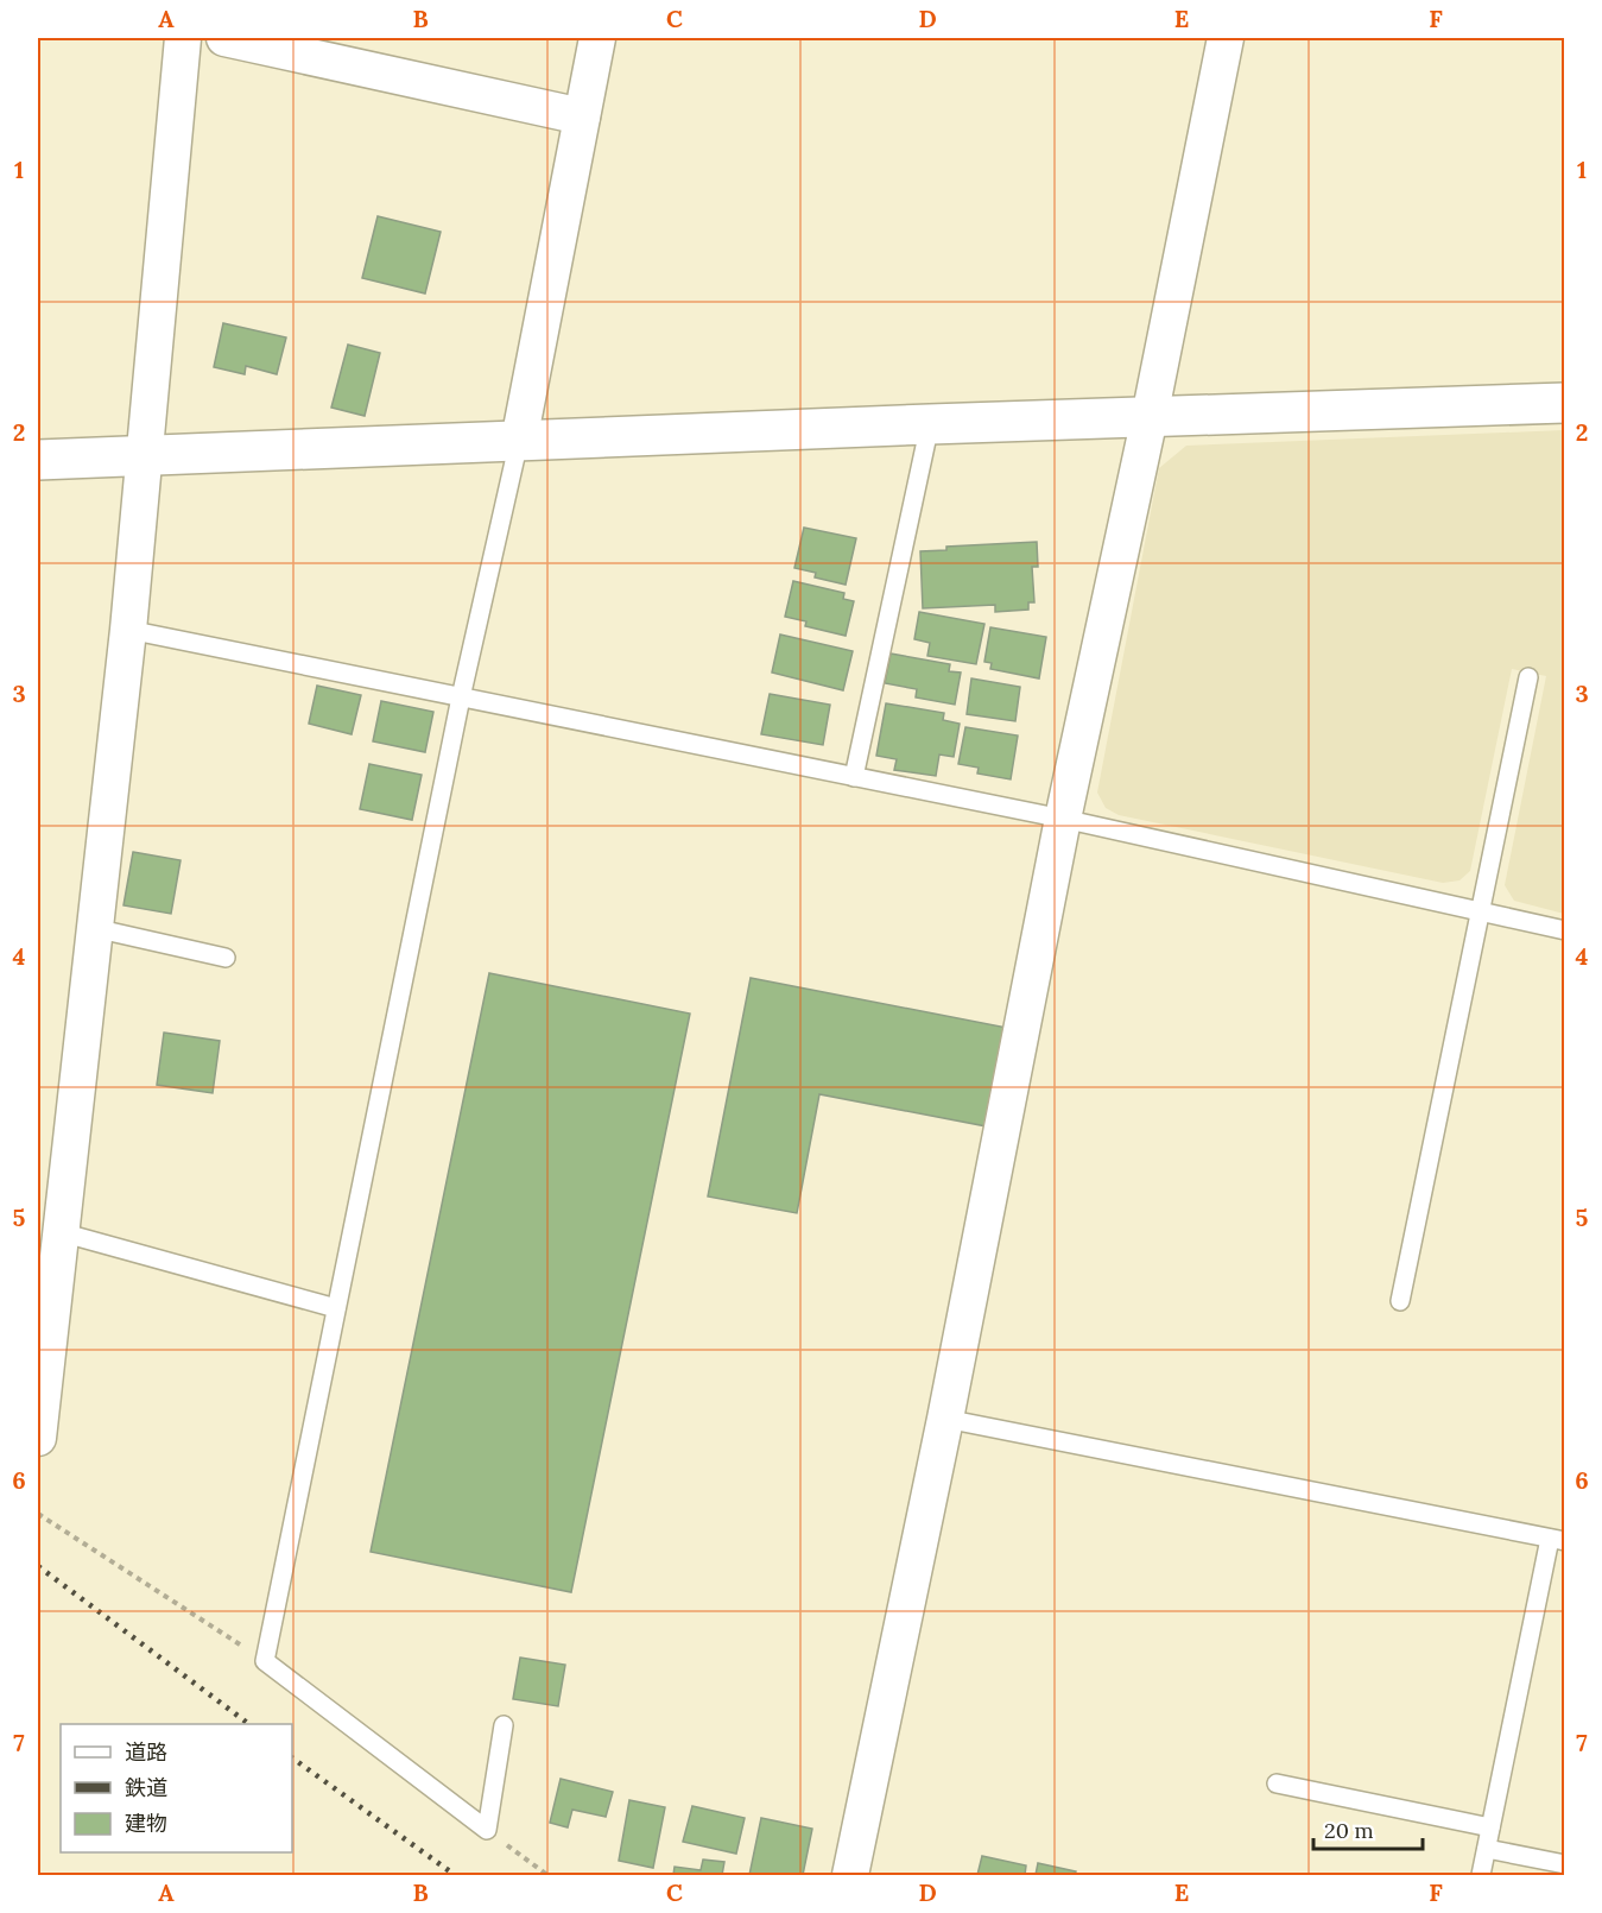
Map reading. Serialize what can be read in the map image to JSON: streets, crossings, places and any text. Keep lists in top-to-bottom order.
{
  "legend": ["道路", "鉄道", "建物"],
  "scale_bar": "20 m",
  "grid": {
    "columns": [
      "A",
      "B",
      "C",
      "D",
      "E",
      "F"
    ],
    "rows": [
      "1",
      "2",
      "3",
      "4",
      "5",
      "6",
      "7"
    ]
  }
}
